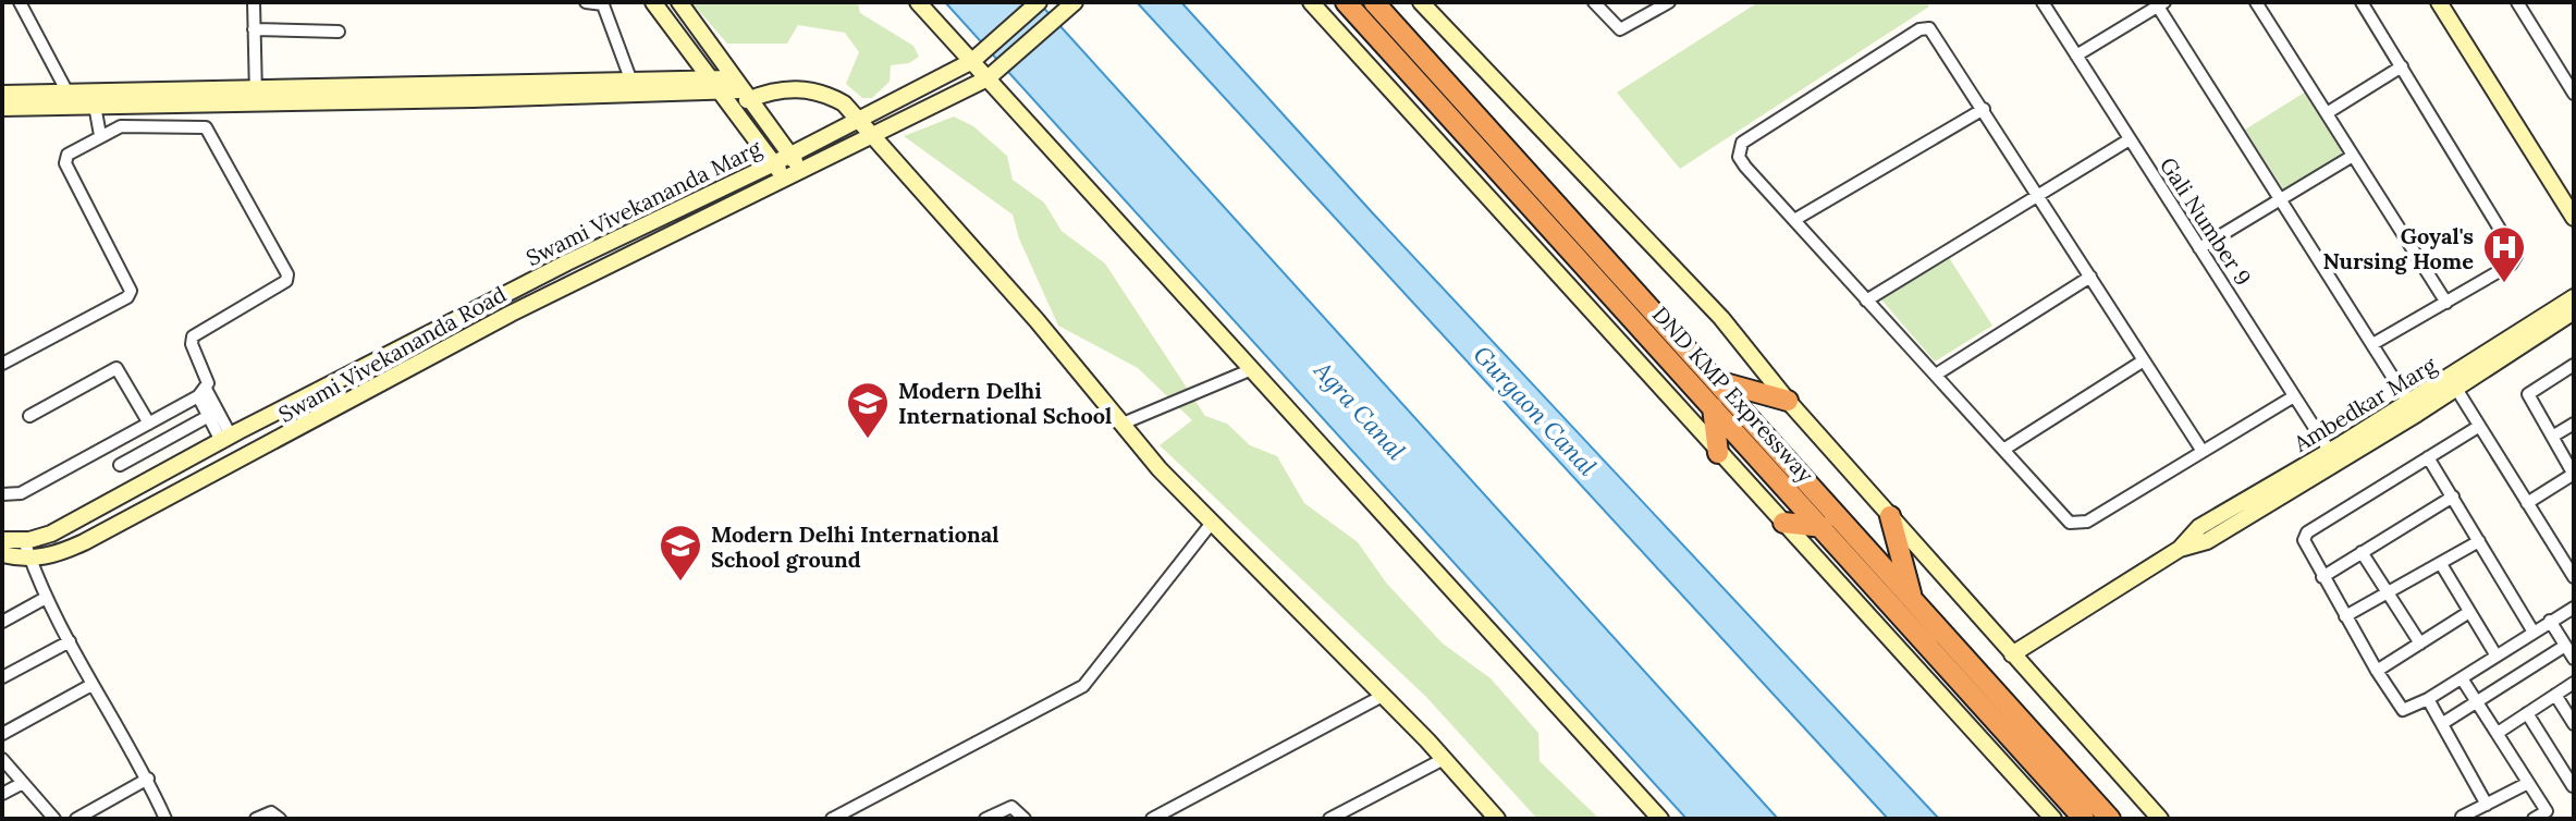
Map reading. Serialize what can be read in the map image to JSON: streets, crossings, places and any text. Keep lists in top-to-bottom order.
{
  "streets": {
    "highway": ["DND KMP Expressway"],
    "street": [
      "Swami Vivekananda Marg",
      "Gali Number 9",
      "Swami Vivekananda Road",
      "Ambedkar Marg"
    ]
  },
  "crossings": [
    ["Swami Vivekananda Marg", "Swami Vivekananda Road"],
    ["Gali Number 9", "Ambedkar Marg"]
  ],
  "water": ["Agra Canal", "Gurgaon Canal"],
  "places": {
    "hospital": ["Goyal's Nursing Home"],
    "school or university": ["Modern Delhi International School", "Modern Delhi International School ground"]
  }
}
